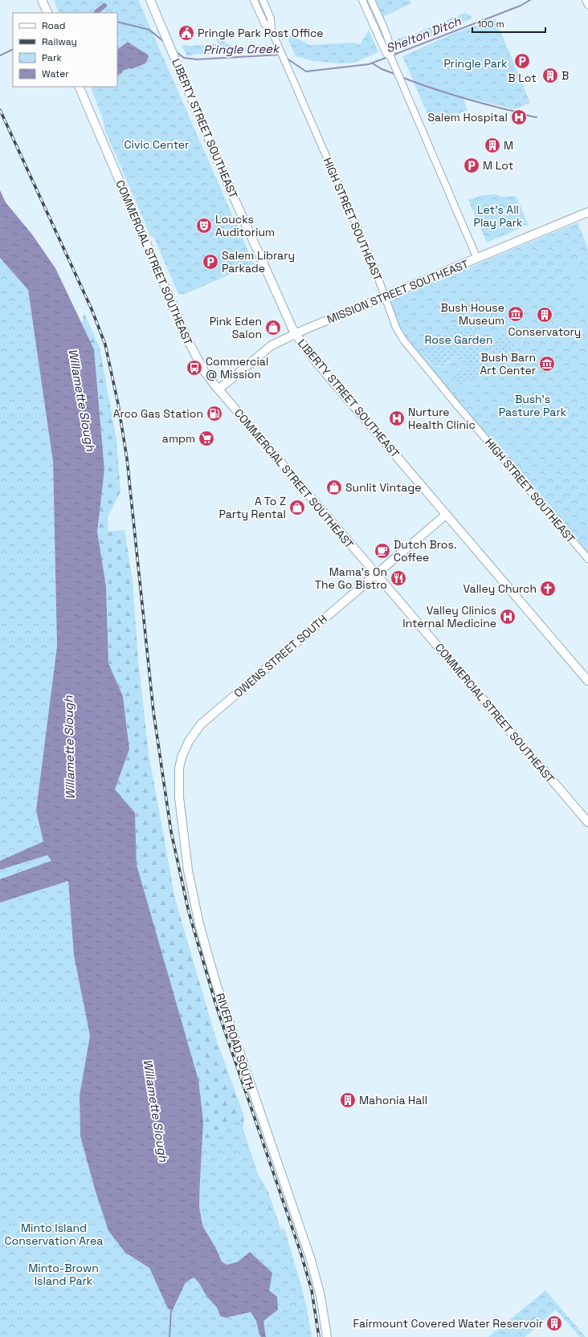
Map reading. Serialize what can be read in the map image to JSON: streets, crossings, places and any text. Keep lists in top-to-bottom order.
{
  "streets": {
    "main road": [
      "LIBERTY STREET SOUTHEAST",
      "COMMERCIAL STREET SOUTHEAST",
      "MISSION STREET SOUTHEAST",
      "OWENS STREET SOUTH",
      "RIVER ROAD SOUTH"
    ],
    "street": ["HIGH STREET SOUTHEAST"]
  },
  "crossings": [
    ["LIBERTY STREET SOUTHEAST", "MISSION STREET SOUTHEAST"],
    ["LIBERTY STREET SOUTHEAST", "OWENS STREET SOUTH"],
    ["HIGH STREET SOUTHEAST", "MISSION STREET SOUTHEAST"],
    ["COMMERCIAL STREET SOUTHEAST", "MISSION STREET SOUTHEAST"],
    ["COMMERCIAL STREET SOUTHEAST", "OWENS STREET SOUTH"],
    ["OWENS STREET SOUTH", "RIVER ROAD SOUTH"]
  ],
  "water": ["Shelton Ditch", "Pringle Creek", "Willamette Slough"],
  "parks": [
    "Pringle Park",
    "Civic Center",
    "Let's All Play Park",
    "Rose Garden",
    "Bush's Pasture Park",
    "Minto Island Conservation Area",
    "Minto-Brown Island Park"
  ],
  "places": {
    "public building": ["Pringle Park Post Office"],
    "parking": ["B Lot", "M Lot", "Salem Library Parkade"],
    "building": [
      "B",
      "M",
      "Conservatory",
      "Mahonia Hall",
      "Fairmount Covered Water Reservoir"
    ],
    "hospital": ["Salem Hospital", "Nurture Health Clinic", "Valley Clinics Internal Medicine"],
    "theatre": ["Loucks Auditorium"],
    "museum": ["Bush House Museum", "Bush Barn Art Center"],
    "shop": ["Pink Eden Salon", "Sunlit Vintage", "A To Z Party Rental"],
    "bus stop": ["Commercial @ Mission"],
    "fuel station": ["Arco Gas Station"],
    "supermarket": ["ampm"],
    "cafe": ["Dutch Bros. Coffee"],
    "restaurant": ["Mama's On The Go Bistro"],
    "church": ["Valley Church"]
  },
  "legend": [
    "Road",
    "Railway",
    "Park",
    "Water"
  ],
  "scale_bar": "100 m"
}
